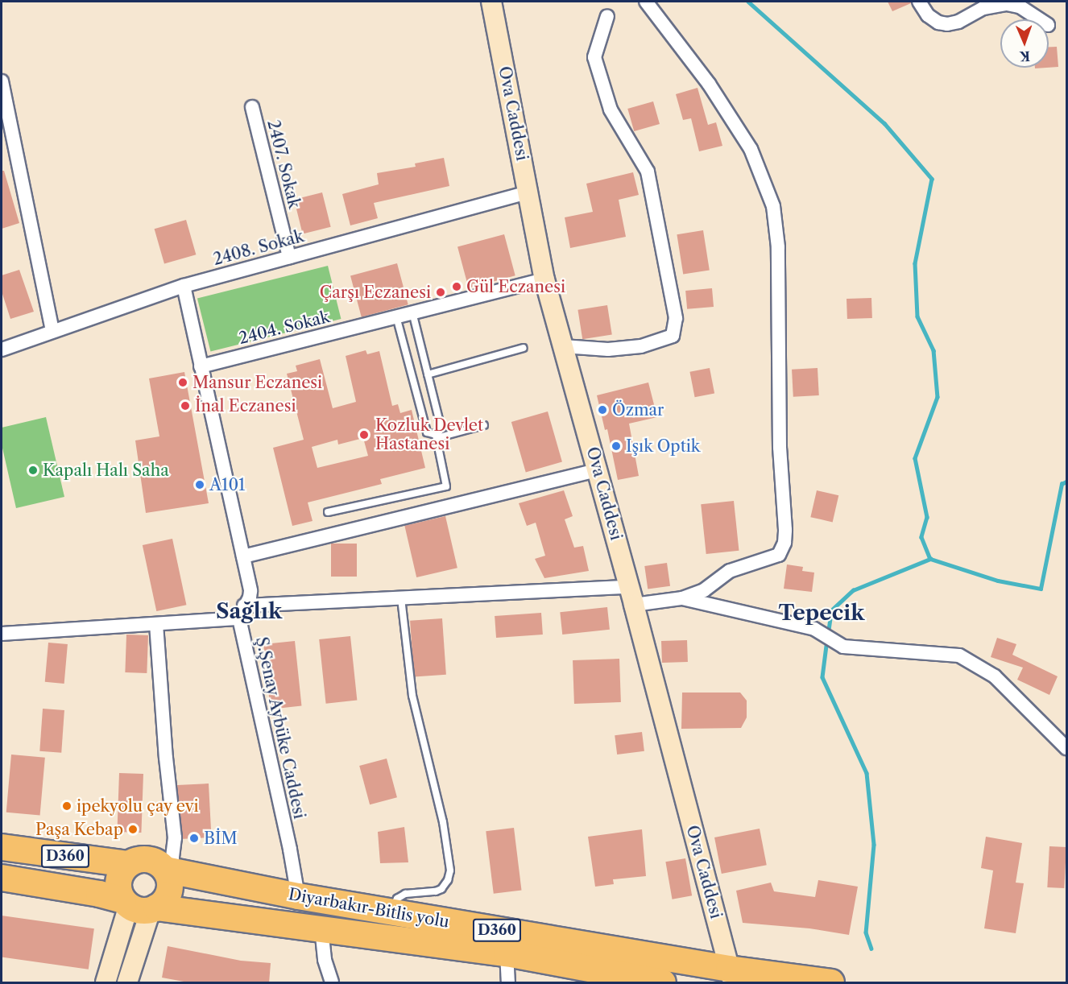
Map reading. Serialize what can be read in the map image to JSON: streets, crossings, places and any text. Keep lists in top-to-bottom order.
{
  "streets": {
    "highway": ["D360", "Diyarbakır-Bitlis yolu"],
    "street": [
      "Ova Caddesi",
      "2407. Sokak",
      "2408. Sokak",
      "2404. Sokak",
      "Ş.Şenay Aybüke Caddesi"
    ]
  },
  "crossings": [
    ["Ova Caddesi", "2408. Sokak"],
    ["Ova Caddesi", "2404. Sokak"],
    ["Ova Caddesi", "Diyarbakır-Bitlis yolu"],
    ["2407. Sokak", "2408. Sokak"],
    ["2408. Sokak", "Ş.Şenay Aybüke Caddesi"],
    ["2404. Sokak", "Ş.Şenay Aybüke Caddesi"],
    ["Ş.Şenay Aybüke Caddesi", "Diyarbakır-Bitlis yolu"],
    ["D360", "Diyarbakır-Bitlis yolu"]
  ],
  "districts": ["Sağlık", "Tepecik"],
  "places": [
    "Gül Eczanesi",
    "Çarşı Eczanesi",
    "Mansur Eczanesi",
    "İnal Eczanesi",
    "Özmar",
    "Kozluk Devlet Hastanesi",
    "Işık Optik",
    "Kapalı Halı Saha",
    "A101",
    "ipekyolu çay evi",
    "Paşa Kebap",
    "BİM"
  ],
  "north": "bottom"
}
